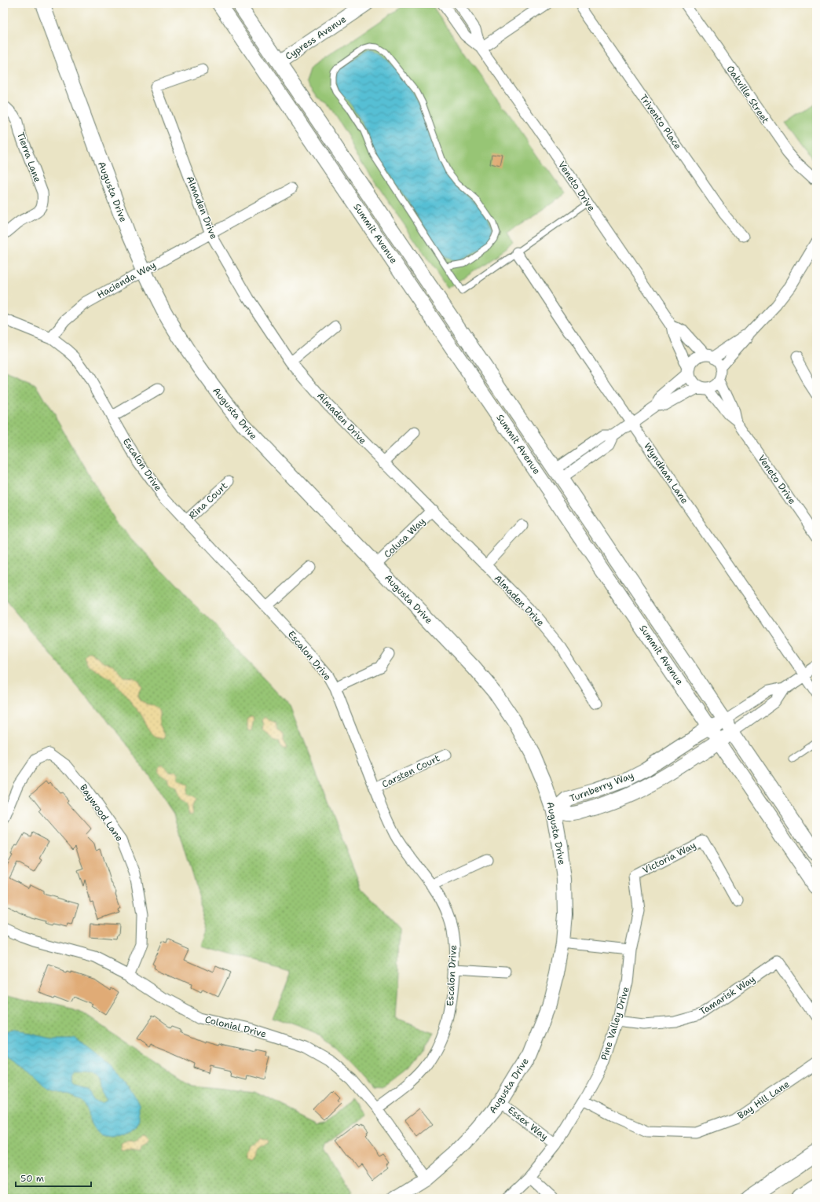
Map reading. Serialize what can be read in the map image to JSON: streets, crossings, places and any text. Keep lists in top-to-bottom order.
{
  "streets": {
    "main road": [
      "Cypress Avenue",
      "Augusta Drive",
      "Summit Avenue",
      "Turnberry Way"
    ],
    "street": [
      "Oakville Street",
      "Trivento Place",
      "Tierra Lane",
      "Veneto Drive",
      "Almaden Drive",
      "Hacienda Way",
      "Escalon Drive",
      "Wyndham Lane",
      "Rina Court",
      "Colusa Way",
      "Carsten Court",
      "Baywood Lane",
      "Victoria Way",
      "Tamarisk Way",
      "Pine Valley Drive",
      "Colonial Drive",
      "Bay Hill Lane",
      "Essex Way"
    ]
  },
  "crossings": [
    ["Cypress Avenue", "Summit Avenue"],
    ["Augusta Drive", "Hacienda Way"],
    ["Augusta Drive", "Colusa Way"],
    ["Augusta Drive", "Turnberry Way"],
    ["Augusta Drive", "Colonial Drive"],
    ["Augusta Drive", "Essex Way"],
    ["Almaden Drive", "Hacienda Way"],
    ["Almaden Drive", "Colusa Way"],
    ["Summit Avenue", "Turnberry Way"],
    ["Hacienda Way", "Escalon Drive"],
    ["Escalon Drive", "Rina Court"],
    ["Escalon Drive", "Carsten Court"],
    ["Escalon Drive", "Colonial Drive"],
    ["Baywood Lane", "Colonial Drive"],
    ["Victoria Way", "Pine Valley Drive"],
    ["Tamarisk Way", "Pine Valley Drive"],
    ["Pine Valley Drive", "Bay Hill Lane"],
    ["Pine Valley Drive", "Essex Way"]
  ],
  "scale_bar": "50 m"
}
